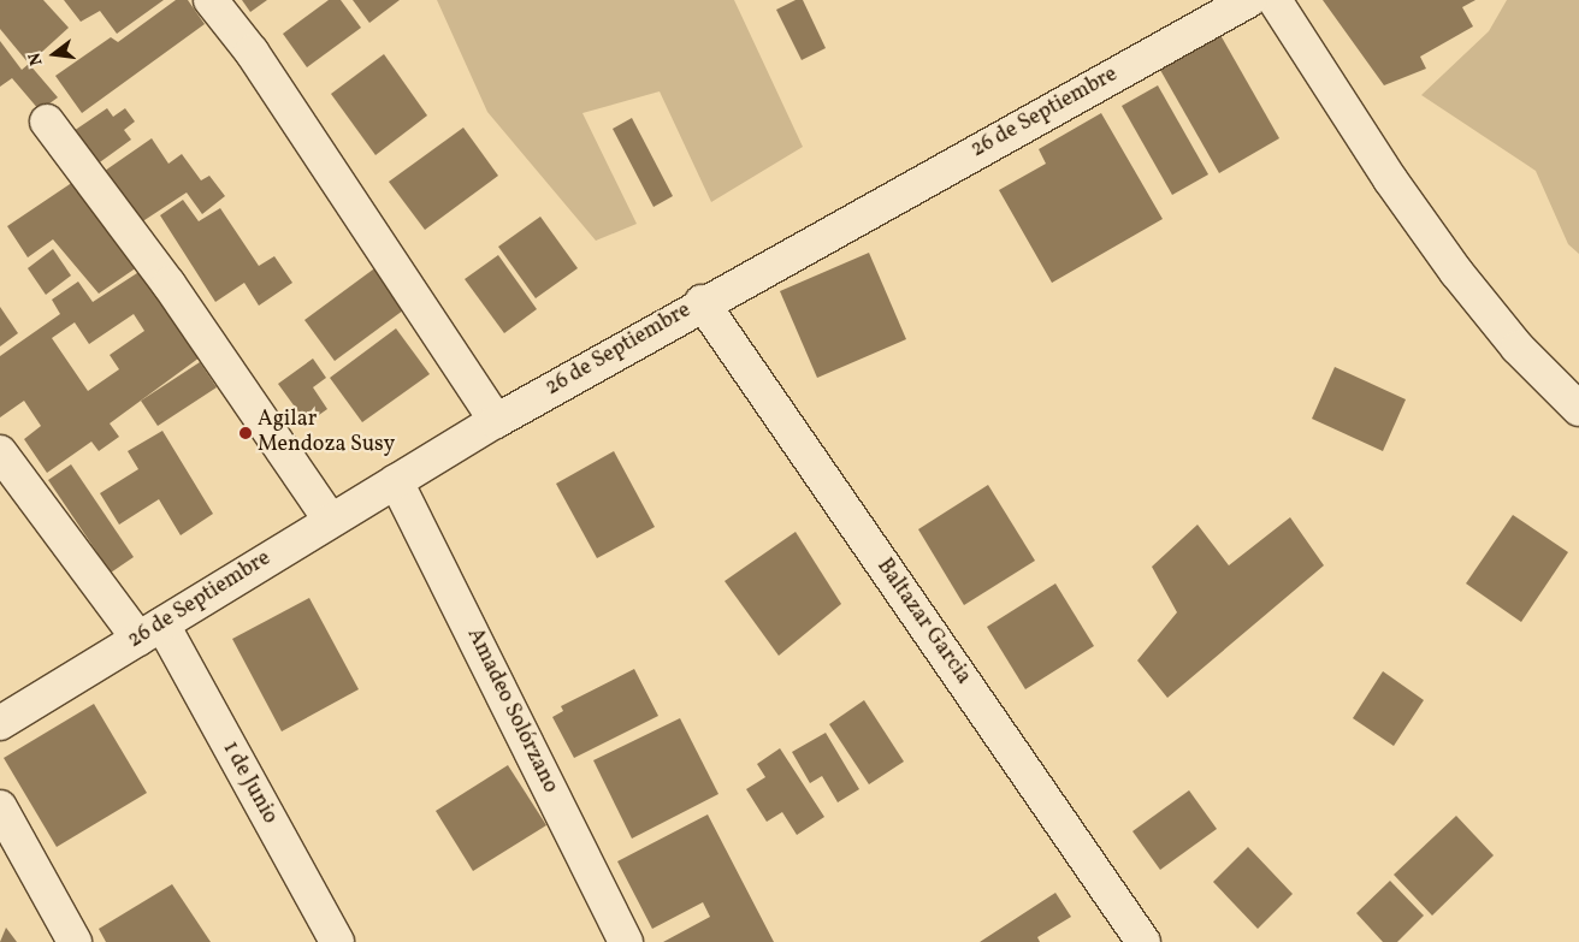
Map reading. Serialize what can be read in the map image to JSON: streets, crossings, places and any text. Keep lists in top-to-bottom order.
{
  "streets": {
    "street": [
      "26 de Septiembre",
      "Baltazar Garcia",
      "Amadeo Solórzano",
      "1 de Junio"
    ]
  },
  "crossings": [
    ["26 de Septiembre", "Baltazar Garcia"],
    ["26 de Septiembre", "Amadeo Solórzano"],
    ["26 de Septiembre", "1 de Junio"]
  ],
  "places": ["Agilar Mendoza Susy"],
  "north": "left"
}
